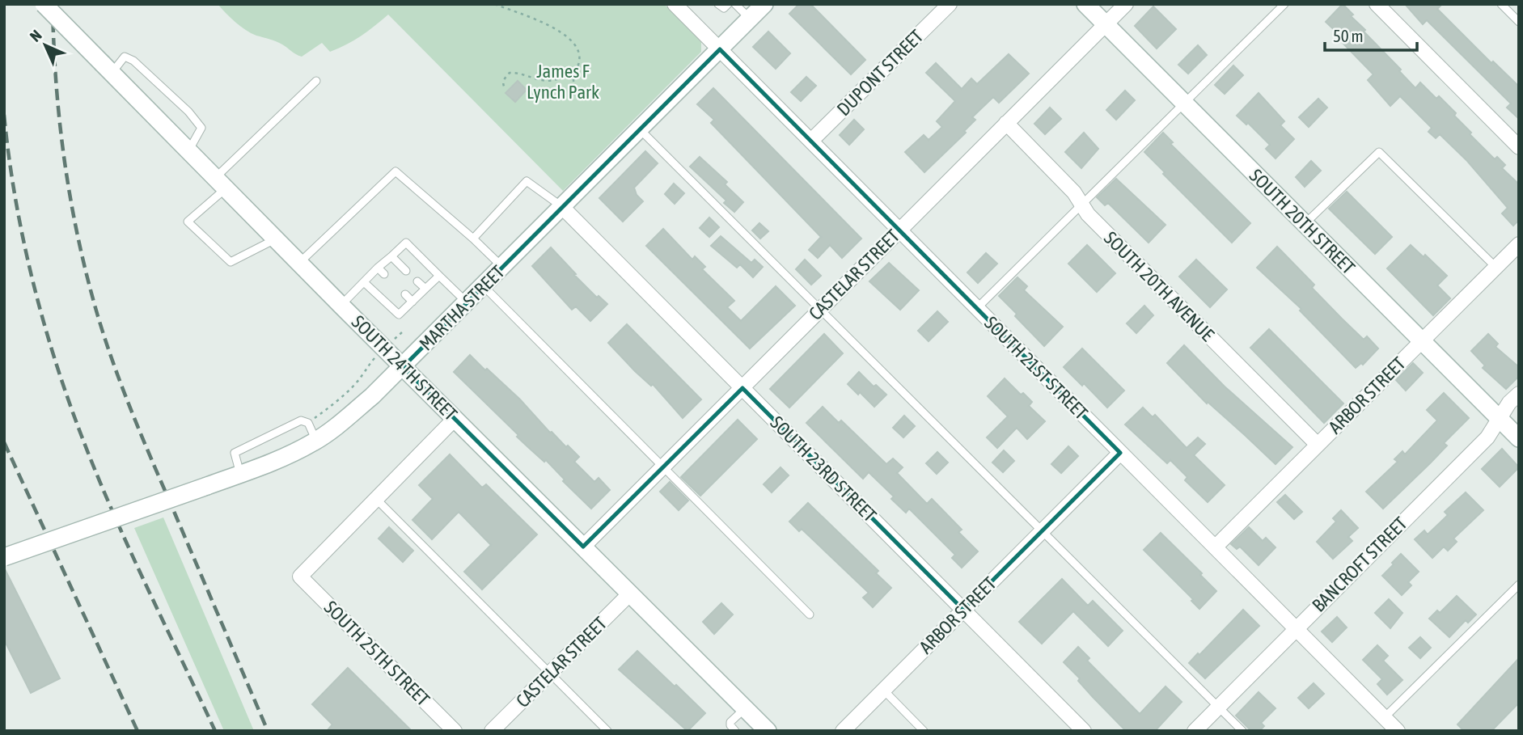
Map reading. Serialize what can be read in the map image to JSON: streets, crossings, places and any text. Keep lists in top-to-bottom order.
{
  "streets": {
    "main road": ["SOUTH 20TH STREET", "MARTHA STREET", "SOUTH 24TH STREET"],
    "street": [
      "DUPONT STREET",
      "CASTELAR STREET",
      "SOUTH 20TH AVENUE",
      "SOUTH 21ST STREET",
      "ARBOR STREET",
      "SOUTH 23RD STREET",
      "BANCROFT STREET",
      "SOUTH 25TH STREET"
    ]
  },
  "crossings": [
    ["DUPONT STREET", "SOUTH 21ST STREET"],
    ["SOUTH 20TH STREET", "CASTELAR STREET"],
    ["SOUTH 20TH STREET", "ARBOR STREET"],
    ["SOUTH 20TH STREET", "BANCROFT STREET"],
    ["CASTELAR STREET", "SOUTH 20TH AVENUE"],
    ["CASTELAR STREET", "SOUTH 24TH STREET"],
    ["CASTELAR STREET", "SOUTH 21ST STREET"],
    ["CASTELAR STREET", "SOUTH 23RD STREET"],
    ["SOUTH 20TH AVENUE", "ARBOR STREET"],
    ["MARTHA STREET", "SOUTH 24TH STREET"],
    ["MARTHA STREET", "SOUTH 21ST STREET"],
    ["MARTHA STREET", "SOUTH 23RD STREET"],
    ["SOUTH 21ST STREET", "ARBOR STREET"],
    ["SOUTH 21ST STREET", "BANCROFT STREET"],
    ["ARBOR STREET", "SOUTH 23RD STREET"]
  ],
  "parks": ["James F Lynch Park"],
  "scale_bar": "50 m",
  "north": "top left"
}
